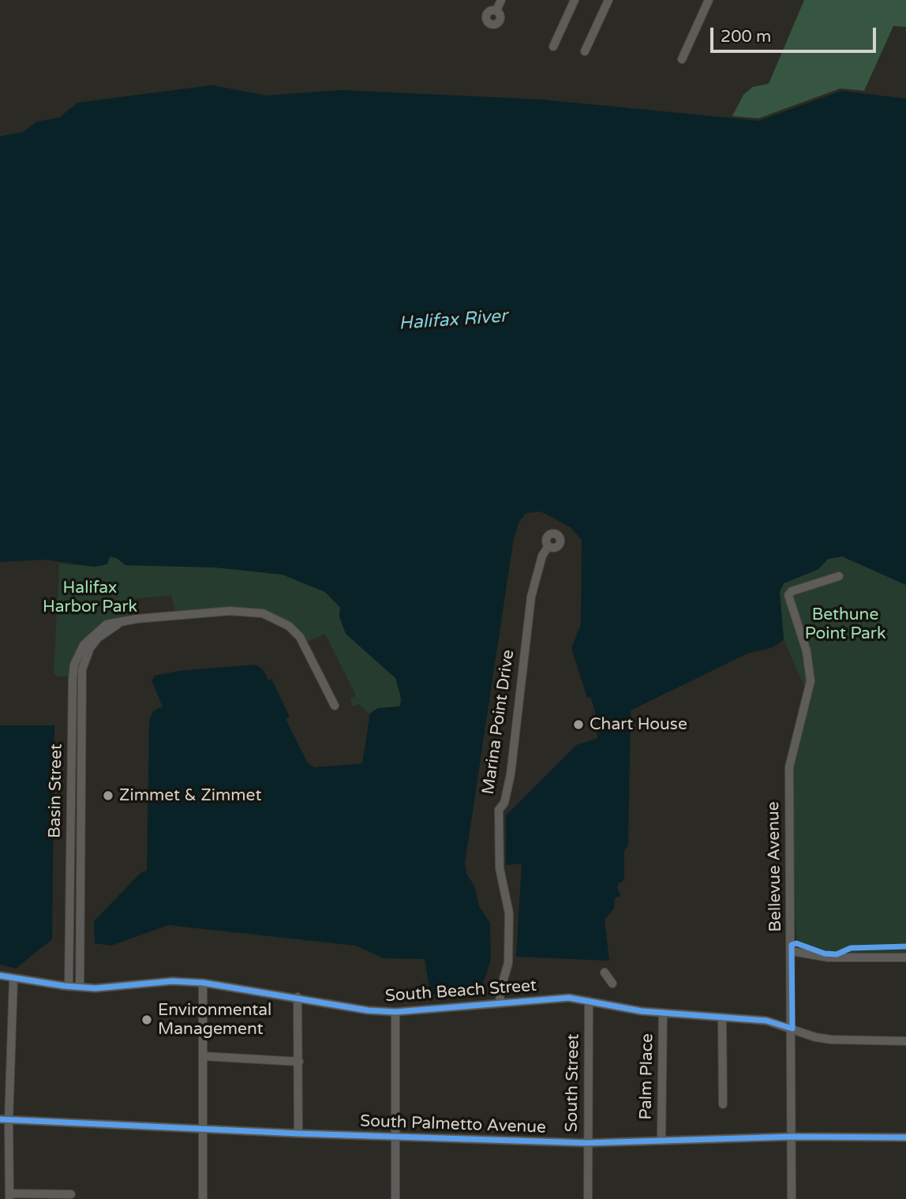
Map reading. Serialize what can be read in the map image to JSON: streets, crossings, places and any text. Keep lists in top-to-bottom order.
{
  "streets": {
    "street": [
      "Marina Point Drive",
      "Basin Street",
      "Bellevue Avenue",
      "South Beach Street",
      "Palm Place",
      "South Street",
      "South Palmetto Avenue"
    ]
  },
  "crossings": [
    ["Marina Point Drive", "South Beach Street"],
    ["Basin Street", "South Beach Street"],
    ["Bellevue Avenue", "South Beach Street"],
    ["Bellevue Avenue", "South Palmetto Avenue"],
    ["South Beach Street", "Palm Place"],
    ["South Beach Street", "South Street"],
    ["Palm Place", "South Palmetto Avenue"],
    ["South Street", "South Palmetto Avenue"]
  ],
  "water": ["Halifax River"],
  "parks": ["Halifax Harbor Park", "Bethune Point Park"],
  "places": ["Chart House", "Zimmet & Zimmet", "Environmental Management"],
  "scale_bar": "200 m"
}
